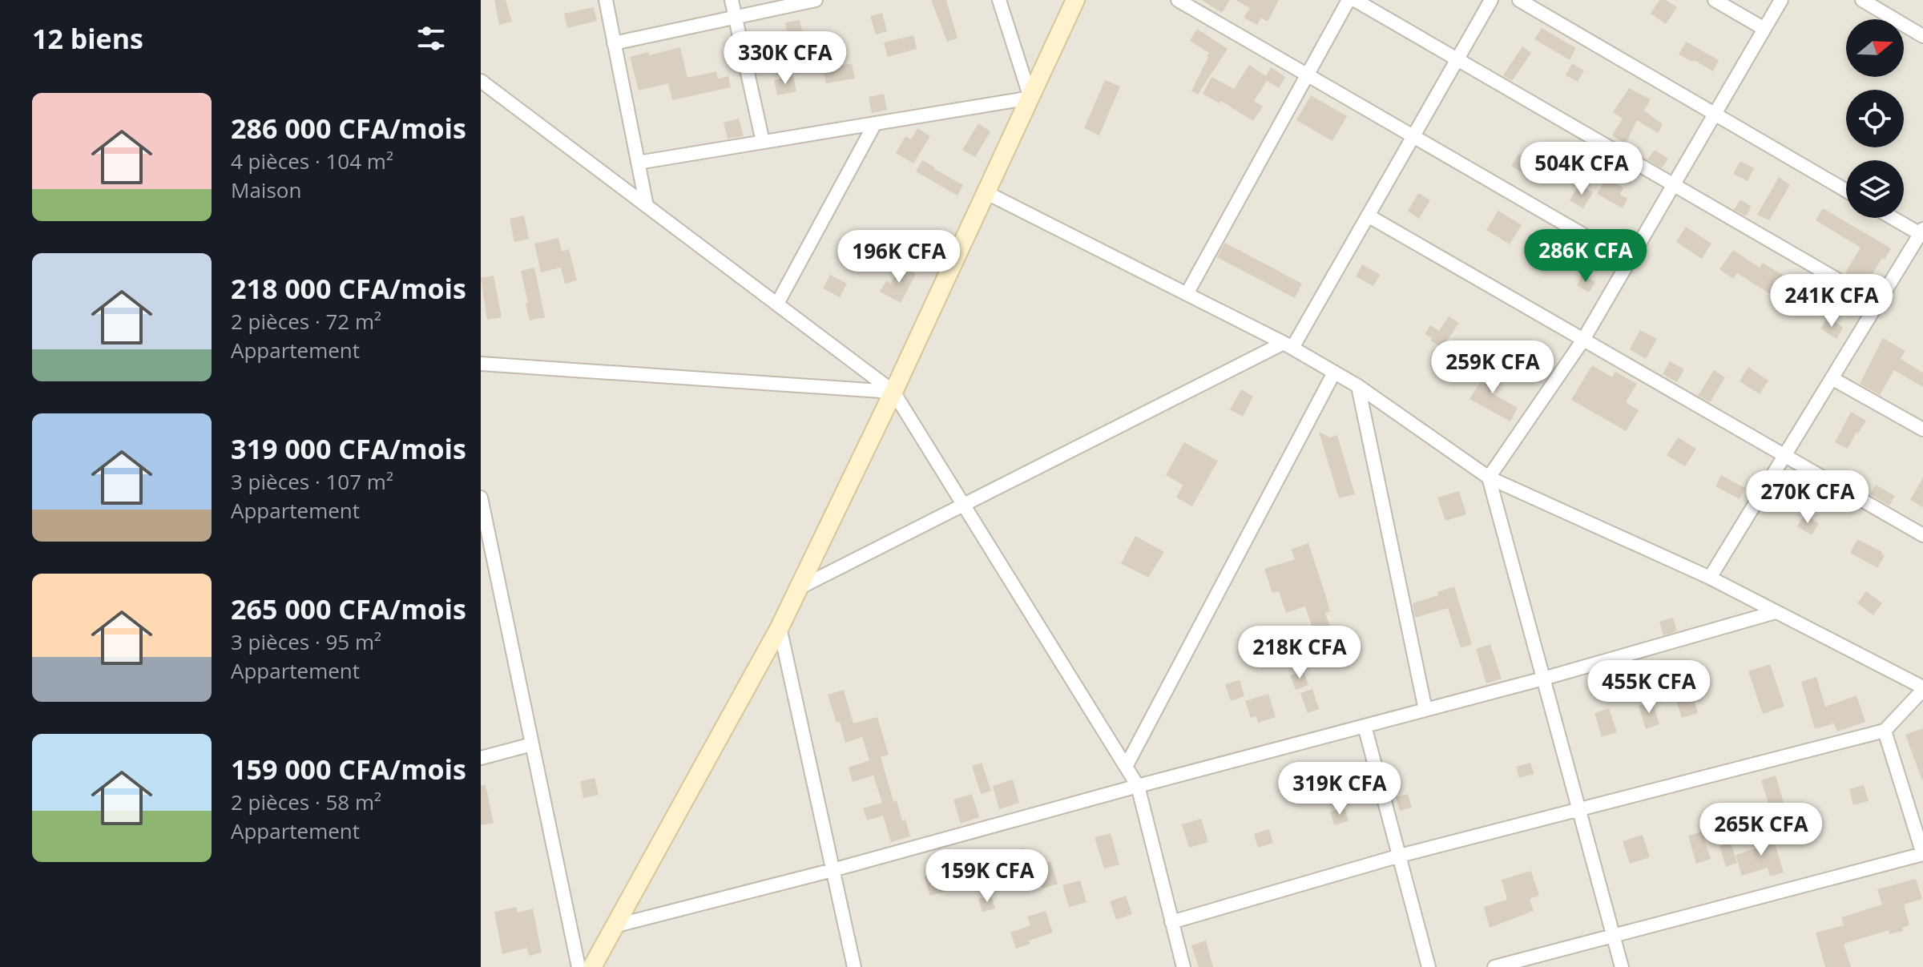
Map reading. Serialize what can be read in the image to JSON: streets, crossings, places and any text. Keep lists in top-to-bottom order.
{
  "north": "right",
  "page": {
    "heading": "12 biens",
    "price": [
      "330K CFA",
      "504K CFA",
      "286K CFA",
      "196K CFA",
      "241K CFA",
      "259K CFA",
      "270K CFA",
      "218K CFA",
      "455K CFA",
      "319K CFA",
      "265K CFA",
      "159K CFA"
    ],
    "list": [
      {
        "name": "286 000 CFA/mois",
        "note": "4 pièces · 104 m² · Maison"
      },
      {
        "name": "218 000 CFA/mois",
        "note": "2 pièces · 72 m² · Appartement"
      },
      {
        "name": "319 000 CFA/mois",
        "note": "3 pièces · 107 m² · Appartement"
      },
      {
        "name": "265 000 CFA/mois",
        "note": "3 pièces · 95 m² · Appartement"
      },
      {
        "name": "159 000 CFA/mois",
        "note": "2 pièces · 58 m² · Appartement"
      }
    ]
  }
}
